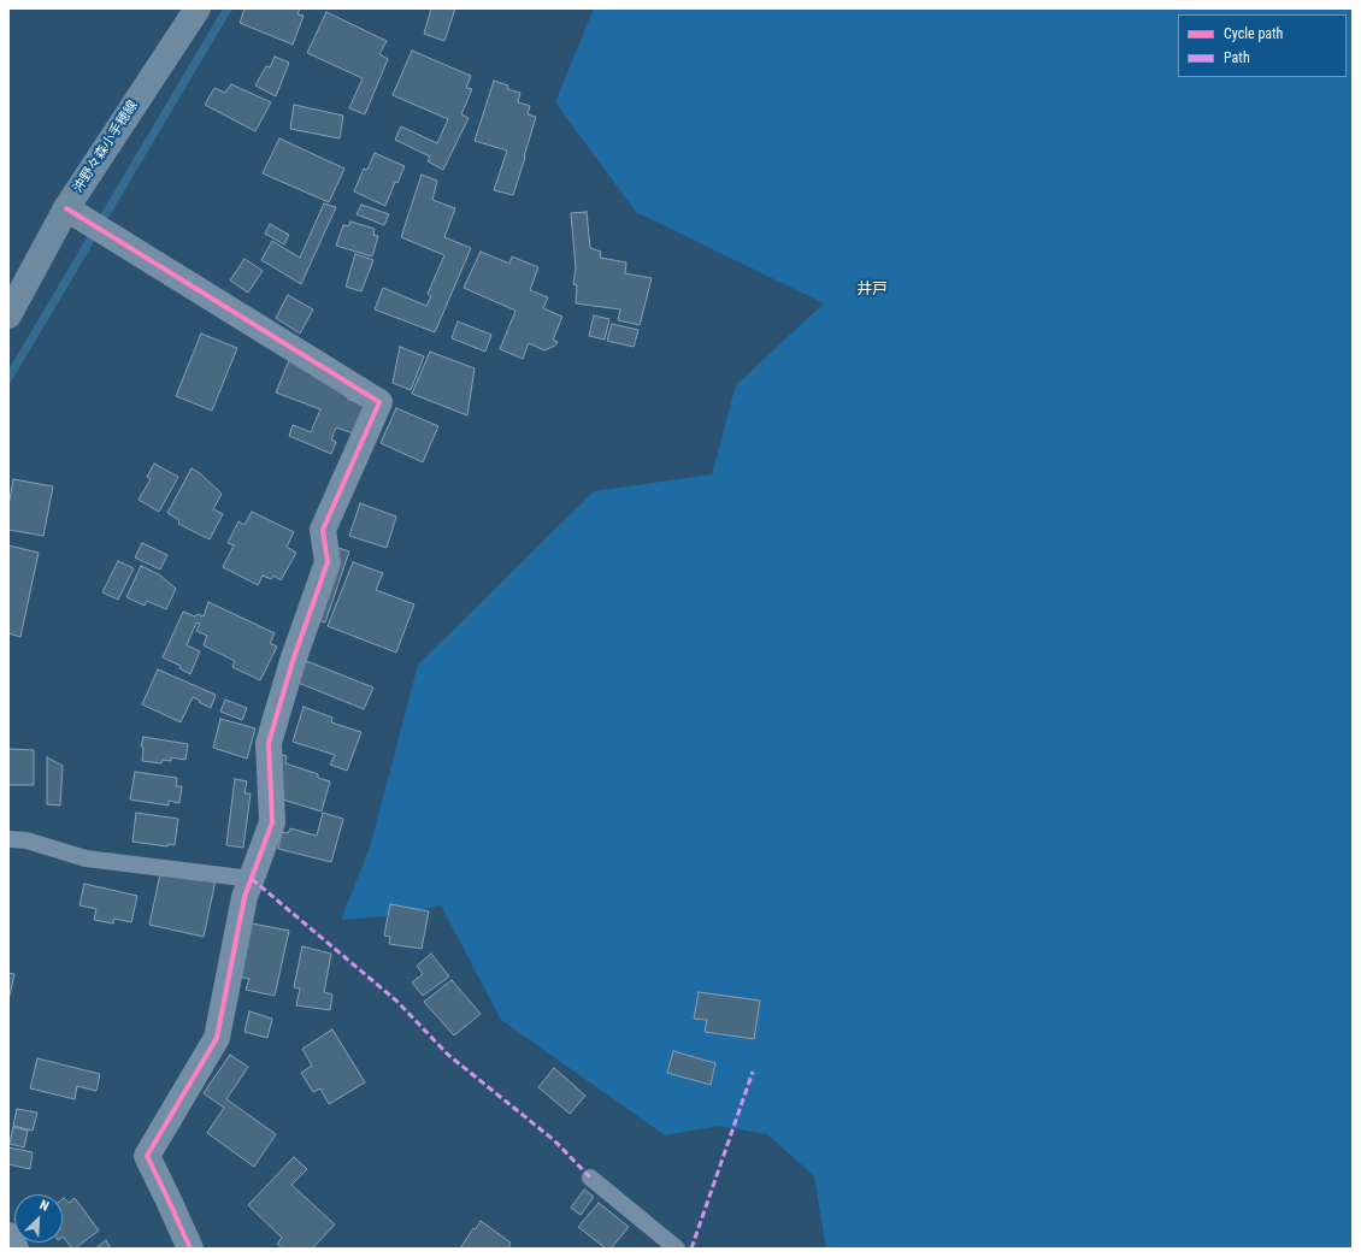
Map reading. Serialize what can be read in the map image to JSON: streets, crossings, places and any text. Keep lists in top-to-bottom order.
{
  "streets": {
    "main road": ["沖野々森小手穂線"]
  },
  "districts": ["井戸"],
  "legend": ["Cycle path", "Path"],
  "north": "top right"
}
